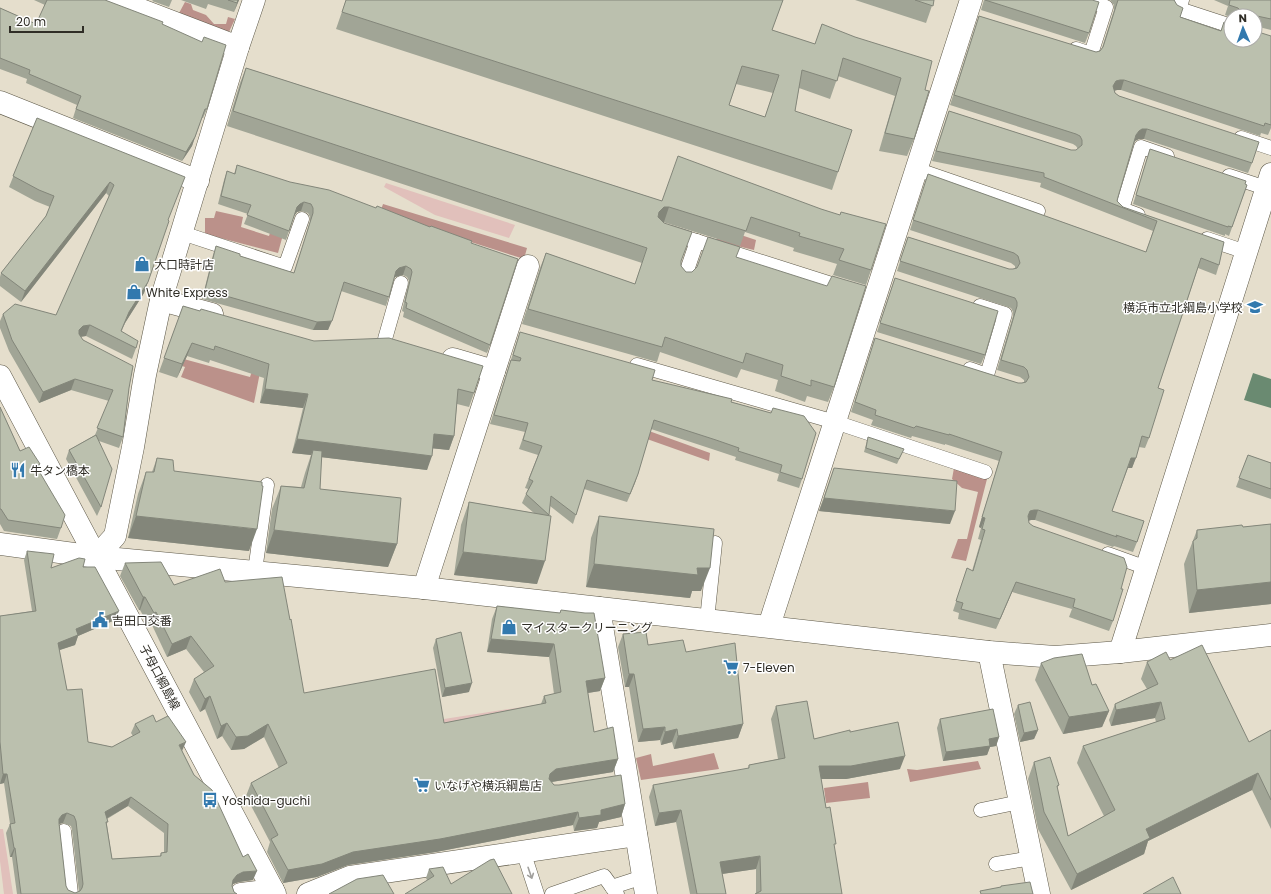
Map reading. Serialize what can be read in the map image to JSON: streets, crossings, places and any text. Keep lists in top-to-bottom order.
{
  "streets": {
    "street": ["子母口綱島線"]
  },
  "places": {
    "shop": ["大口時計店", "White Express", "マイスタークリーニング"],
    "school or university": ["横浜市立北綱島小学校"],
    "restaurant": ["牛タン橋本"],
    "public building": ["吉田口交番"],
    "supermarket": ["7-Eleven", "いなげや横浜綱島店"],
    "bus stop": ["Yoshida-guchi"]
  },
  "scale_bar": "20 m",
  "north": "top"
}
